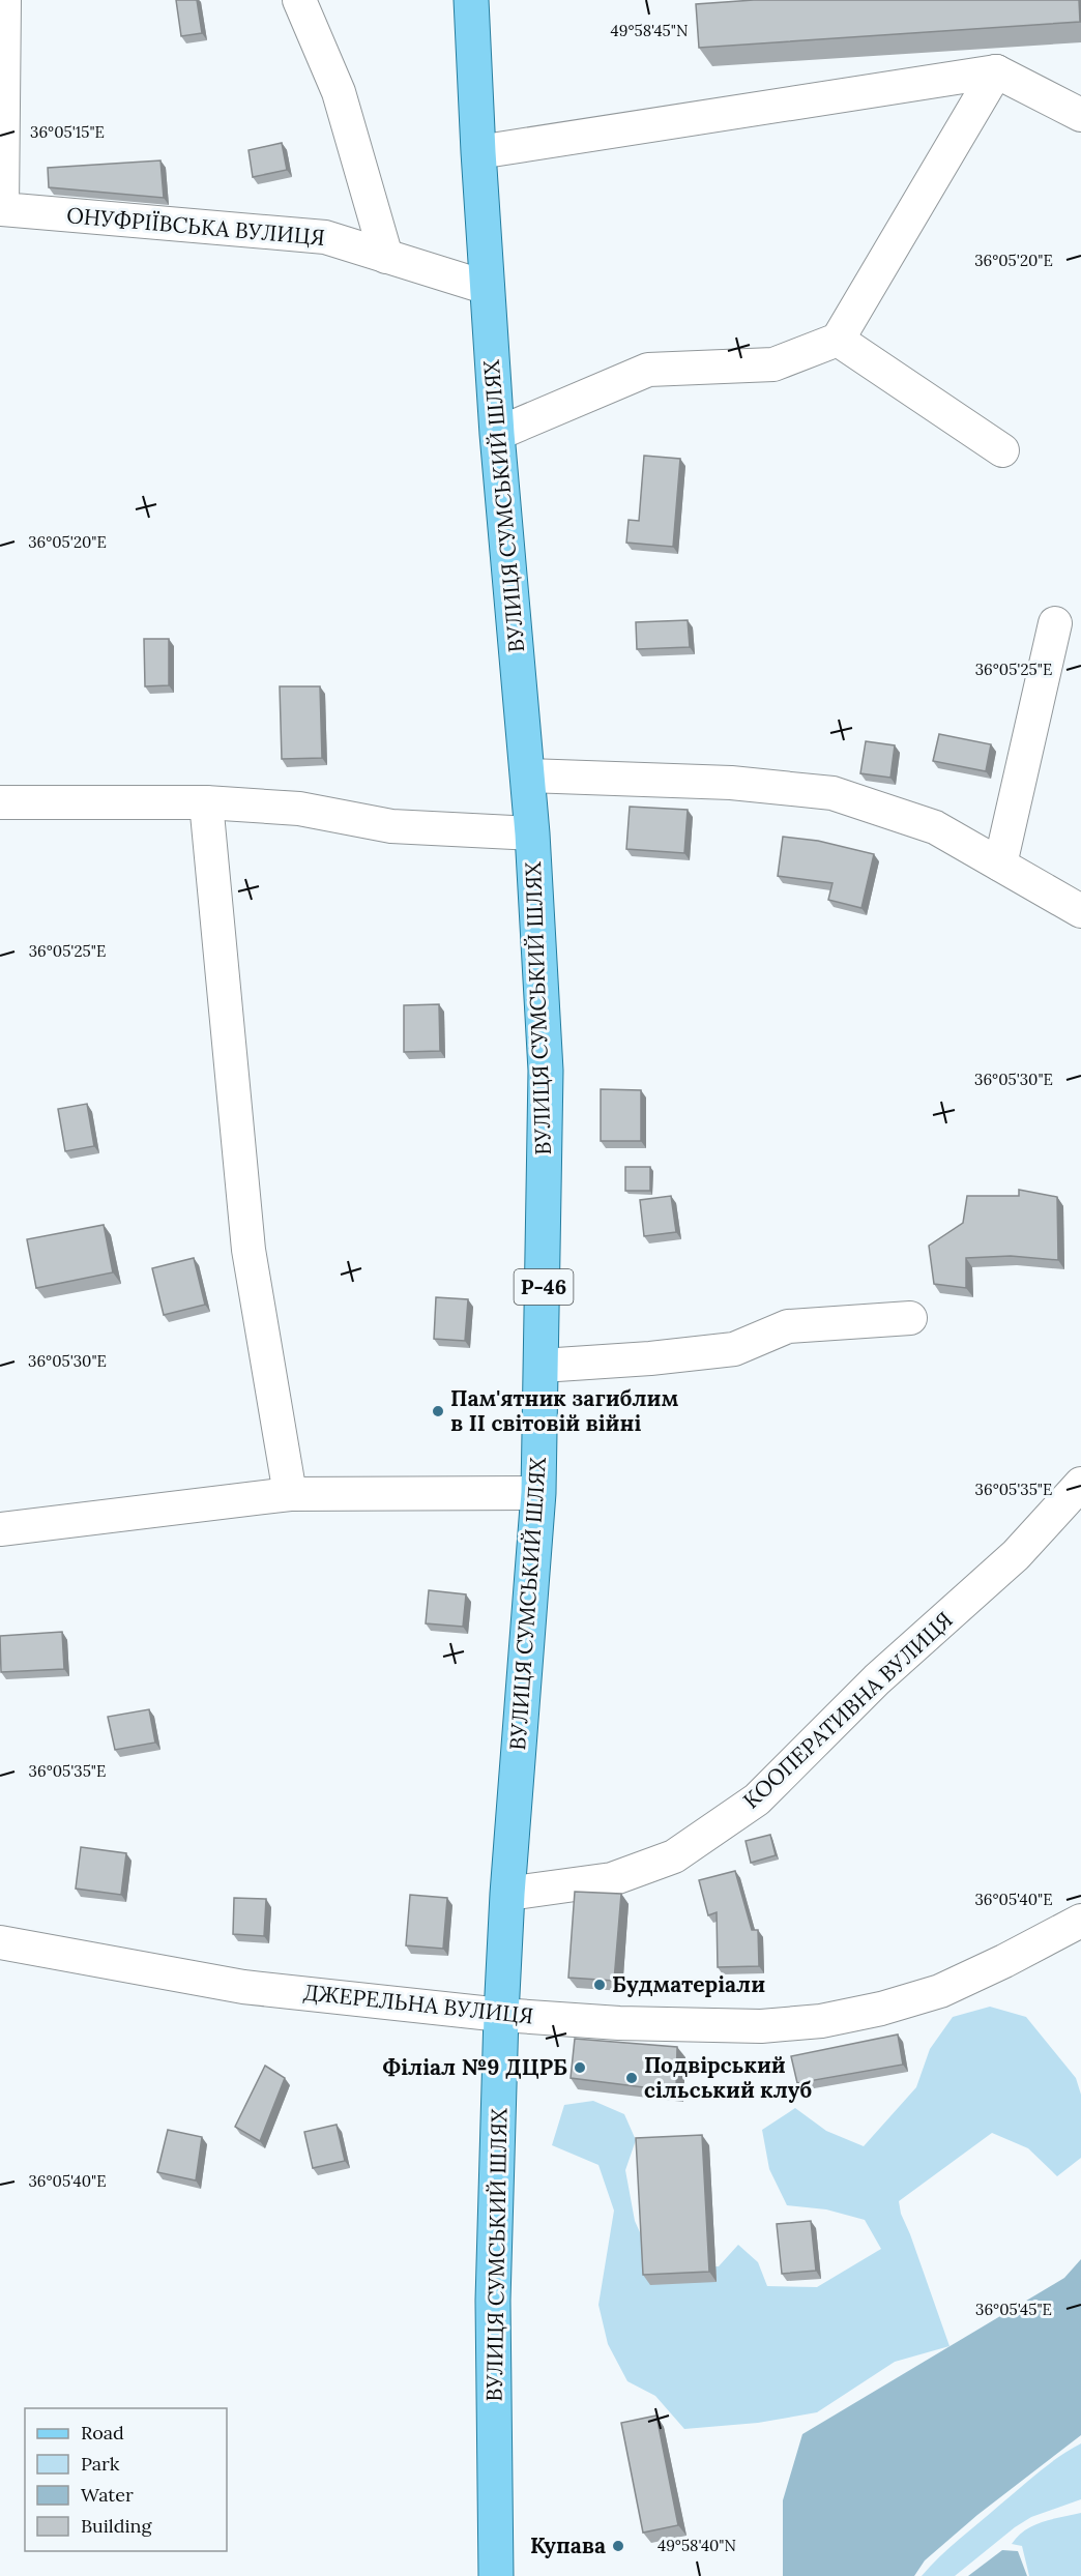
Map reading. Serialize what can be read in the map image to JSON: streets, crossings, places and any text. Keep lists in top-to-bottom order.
{
  "streets": {
    "main road": ["ВУЛИЦЯ СУМСЬКИЙ ШЛЯХ", "Р-46"],
    "street": ["ОНУФРІЇВСЬКА ВУЛИЦЯ", "КООПЕРАТИВНА ВУЛИЦЯ", "ДЖЕРЕЛЬНА ВУЛИЦЯ"]
  },
  "crossings": [
    ["ОНУФРІЇВСЬКА ВУЛИЦЯ", "ВУЛИЦЯ СУМСЬКИЙ ШЛЯХ"],
    ["ВУЛИЦЯ СУМСЬКИЙ ШЛЯХ", "КООПЕРАТИВНА ВУЛИЦЯ"],
    ["ВУЛИЦЯ СУМСЬКИЙ ШЛЯХ", "ДЖЕРЕЛЬНА ВУЛИЦЯ"]
  ],
  "places": [
    "Пам'ятник загиблим в II світовій війні",
    "Будматеріали",
    "Філіал №9 ДЦРБ",
    "Подвірський сільський клуб",
    "Купава"
  ],
  "legend": [
    "Road",
    "Park",
    "Water",
    "Building"
  ],
  "coordinates": [
    "49°58'45\"N",
    "36°05'15\"E",
    "36°05'20\"E",
    "36°05'25\"E",
    "36°05'30\"E",
    "36°05'35\"E",
    "36°05'40\"E",
    "36°05'45\"E",
    "49°58'40\"N"
  ]
}
